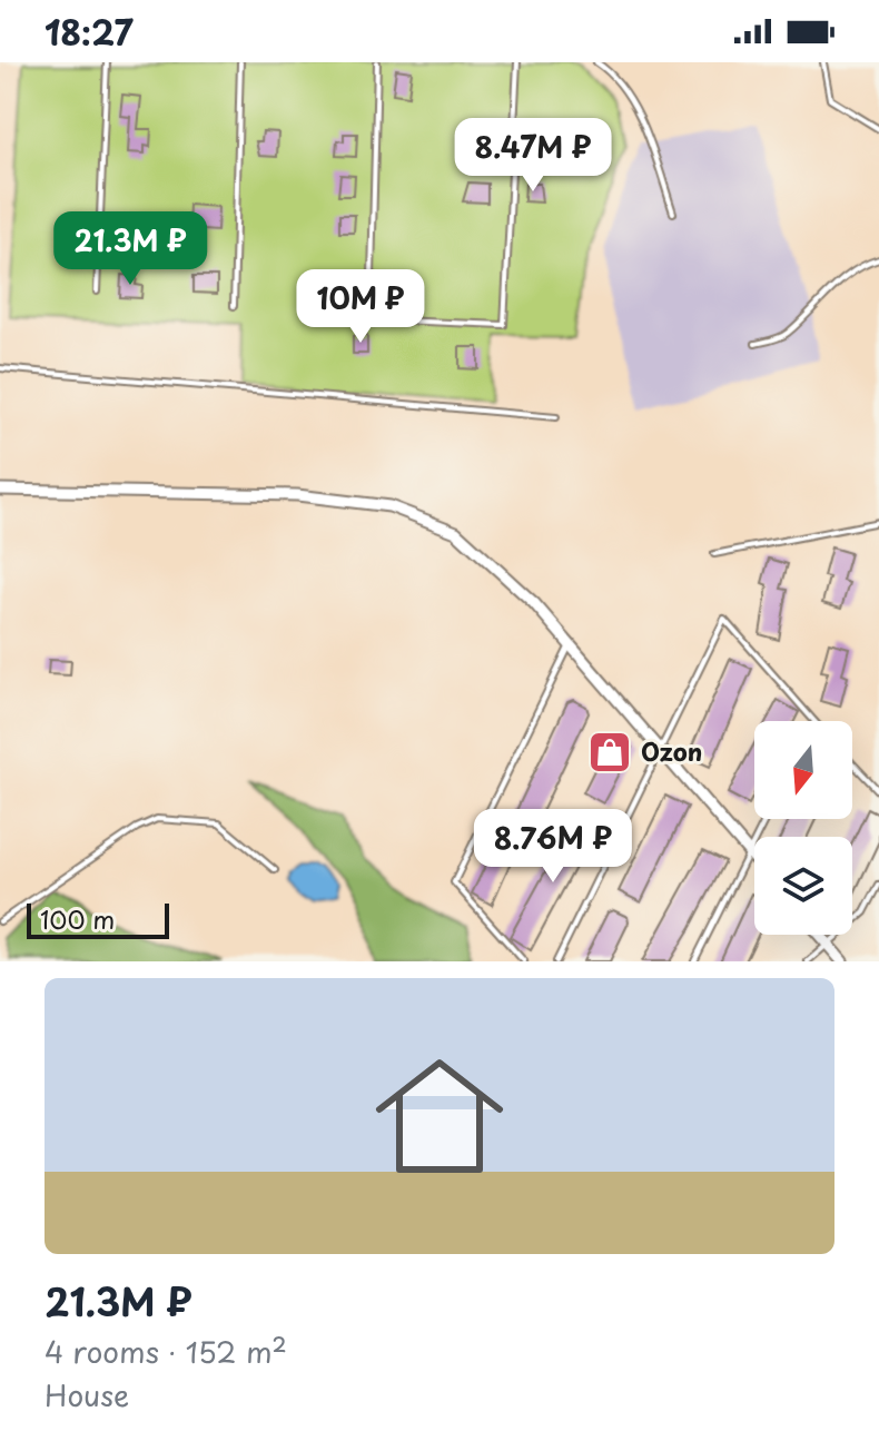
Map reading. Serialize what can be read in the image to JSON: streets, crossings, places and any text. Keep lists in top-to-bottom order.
{
  "places": {
    "shop": ["Ozon"]
  },
  "scale_bar": "100 m",
  "north": "bottom",
  "page": {
    "status": "18:27",
    "price": [
      "8.47M ₽",
      "21.3M ₽",
      "10M ₽",
      "8.76M ₽"
    ],
    "scale": "100 m",
    "list": [
      {
        "name": "21.3M ₽",
        "note": "4 rooms · 152 m² · House"
      }
    ]
  }
}
